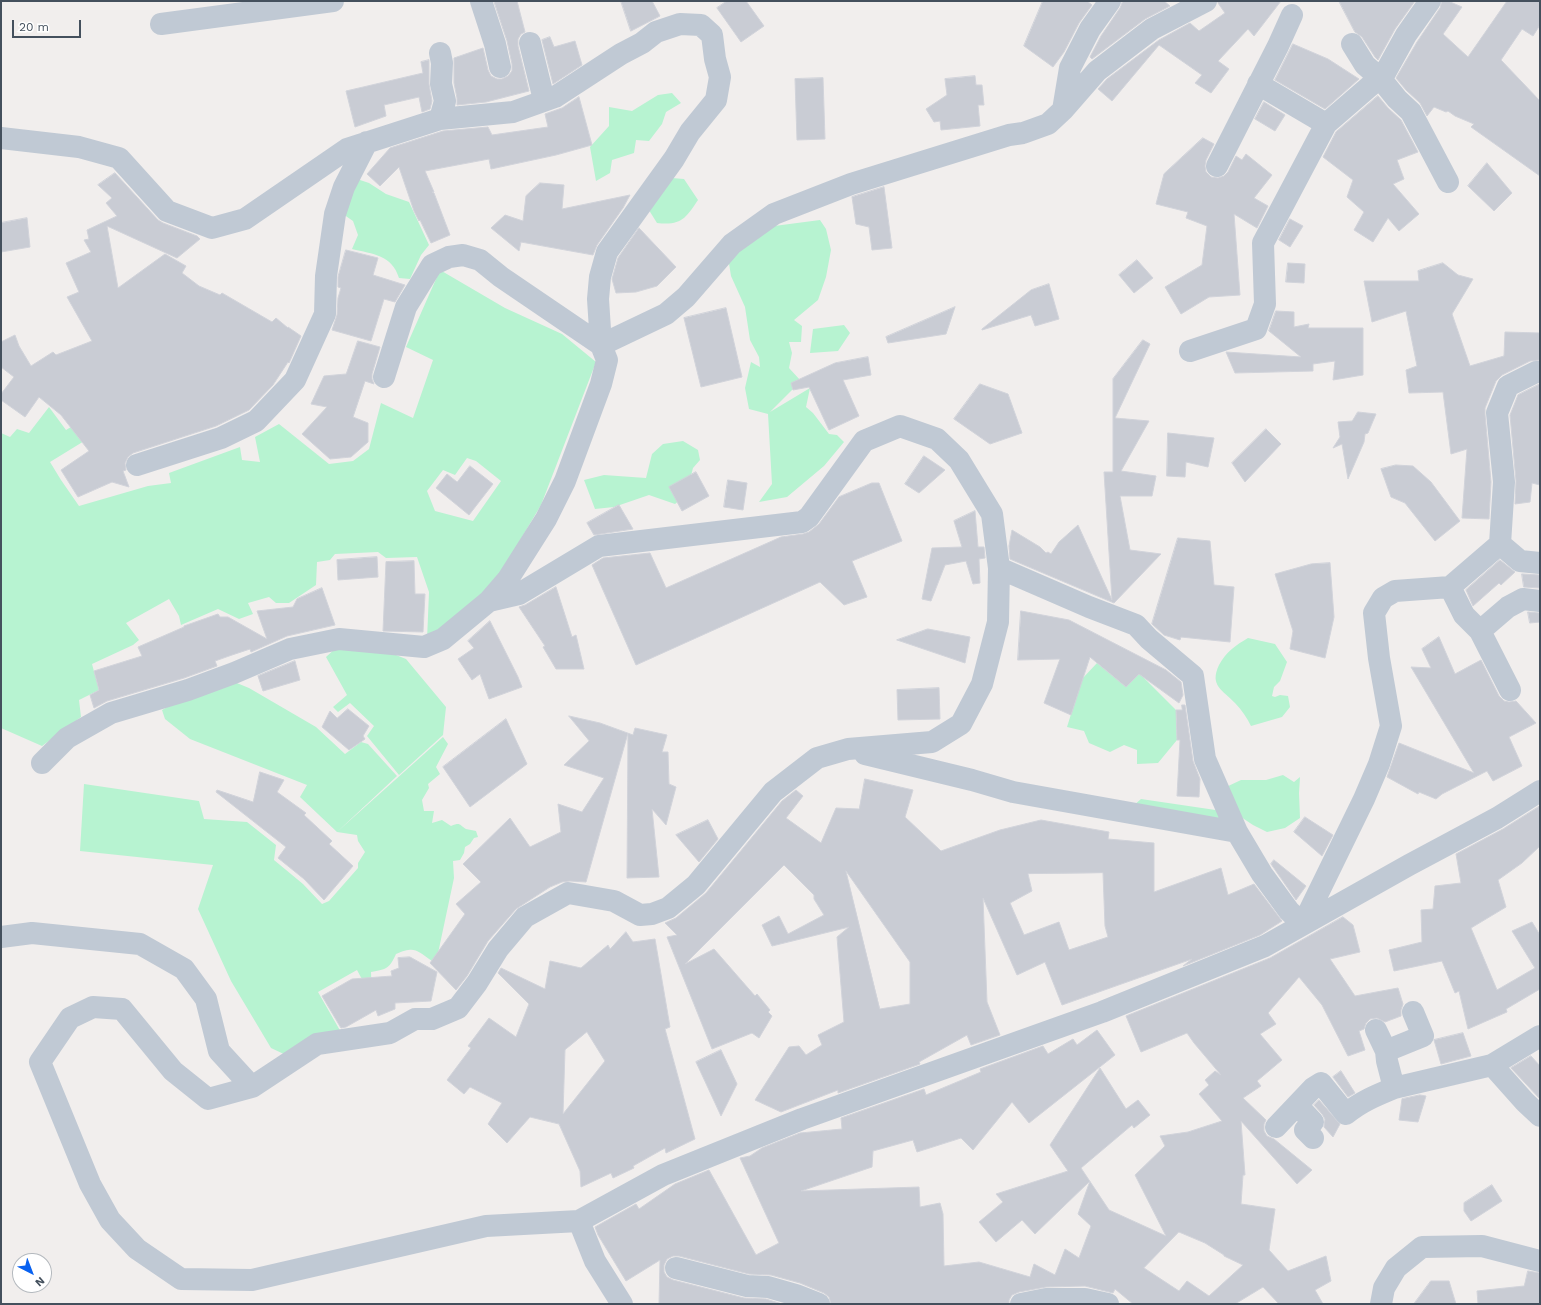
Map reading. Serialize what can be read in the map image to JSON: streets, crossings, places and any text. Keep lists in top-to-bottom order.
{
  "scale_bar": "20 m",
  "north": "bottom right"
}
